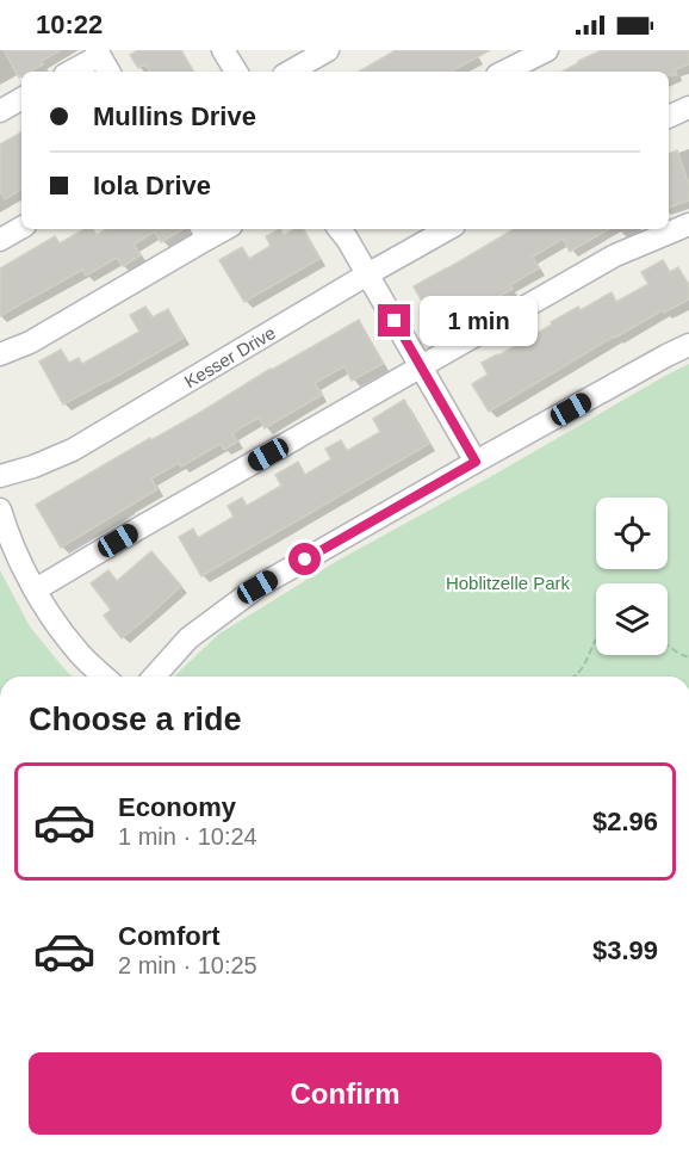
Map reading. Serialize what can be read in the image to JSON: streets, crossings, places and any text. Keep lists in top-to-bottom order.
{
  "streets": {
    "street": ["Kesser Drive"]
  },
  "parks": ["Hoblitzelle Park"],
  "page": {
    "status": "10:22",
    "banner": ["Mullins Drive", "Iola Drive"],
    "bubble": "1 min",
    "heading": "Choose a ride",
    "list": [
      {
        "name": "Economy",
        "note": "1 min · 10:24",
        "value": "$2.96"
      },
      {
        "name": "Comfort",
        "note": "2 min · 10:25",
        "value": "$3.99"
      }
    ],
    "buttons": "Confirm"
  }
}
